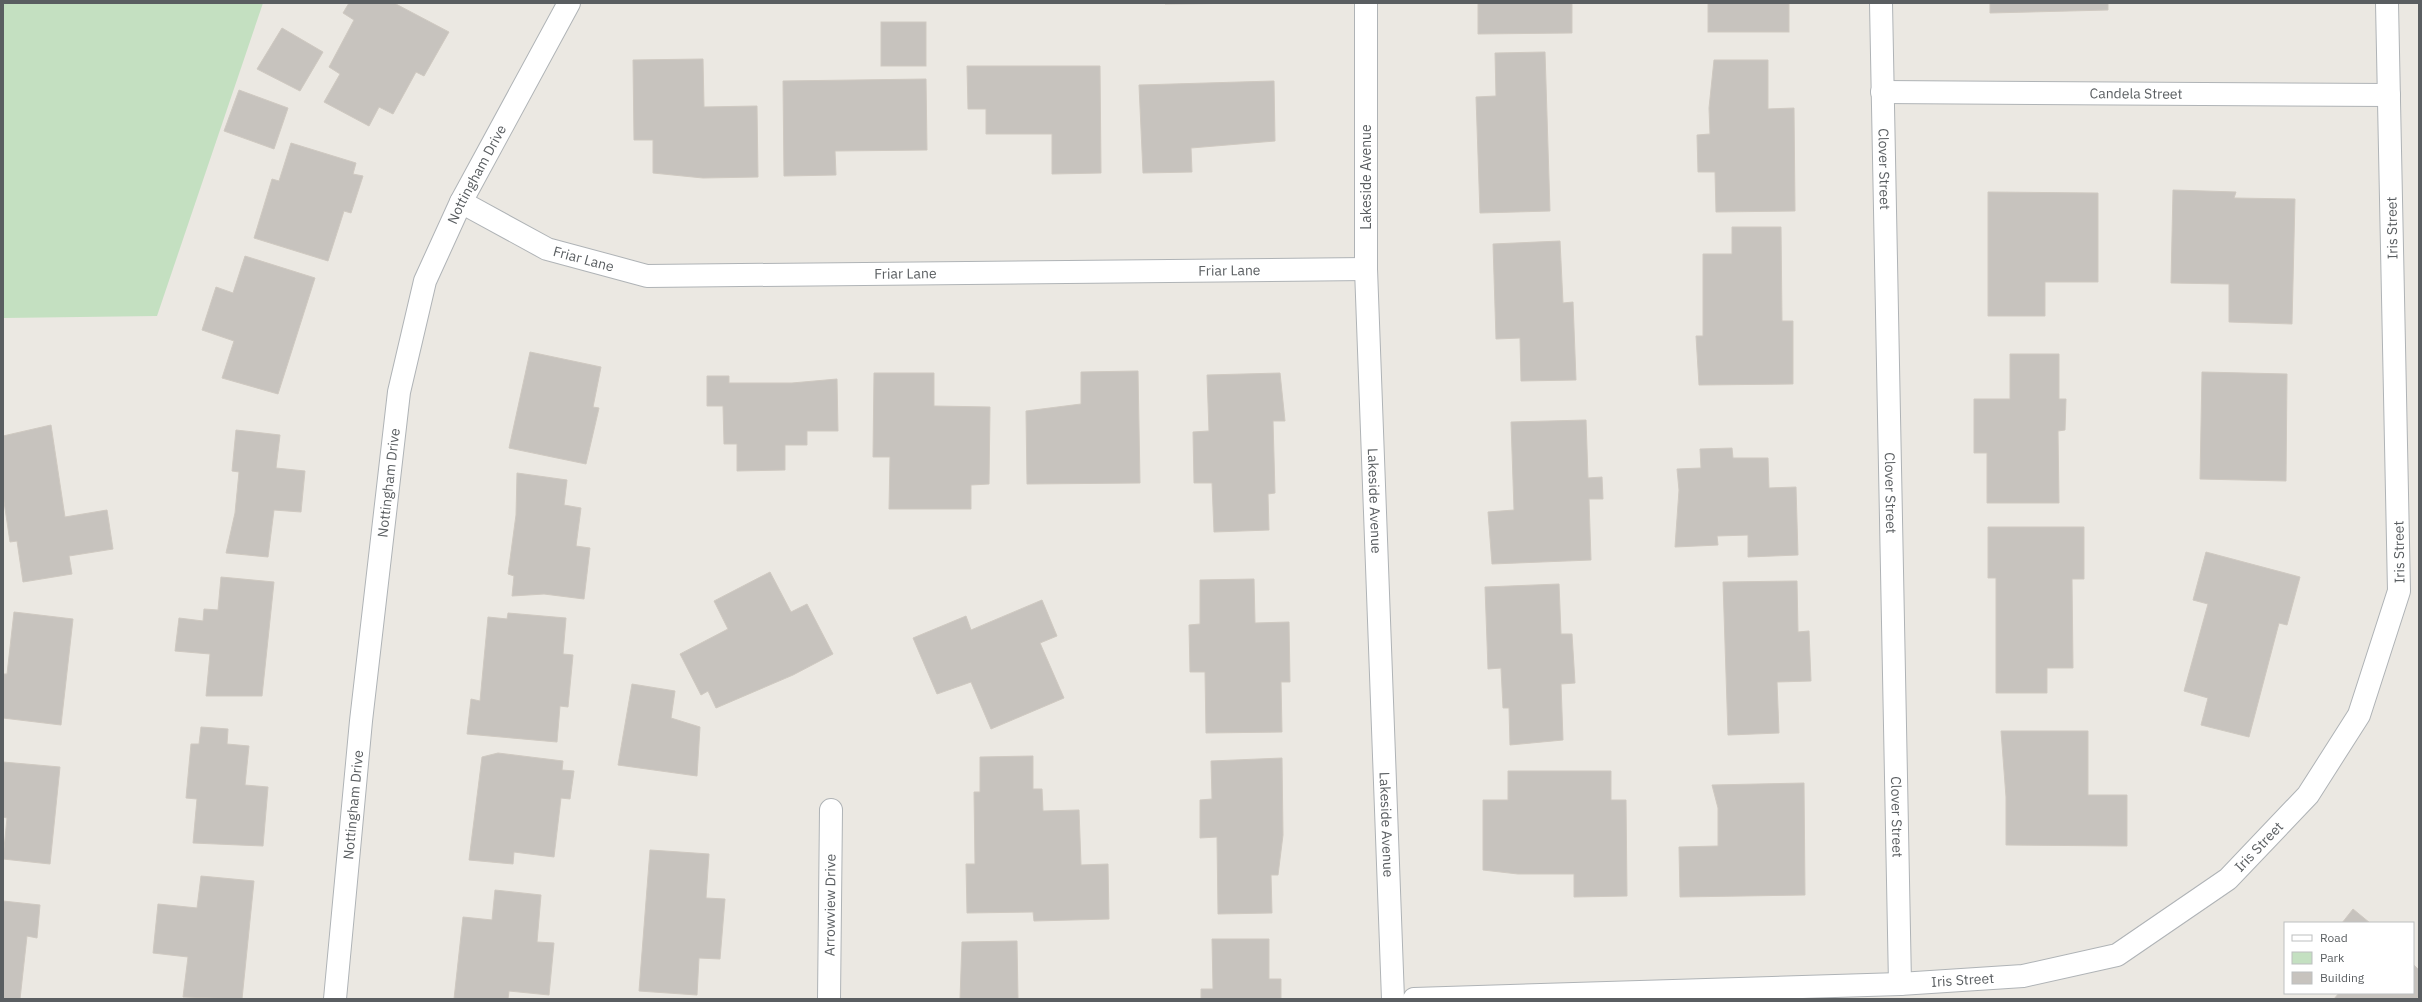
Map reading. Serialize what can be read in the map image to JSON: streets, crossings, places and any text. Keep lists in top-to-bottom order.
{
  "streets": {
    "street": [
      "Candela Street",
      "Clover Street",
      "Nottingham Drive",
      "Lakeside Avenue",
      "Iris Street",
      "Friar Lane",
      "Arrowview Drive"
    ]
  },
  "crossings": [
    ["Candela Street", "Clover Street"],
    ["Candela Street", "Iris Street"],
    ["Clover Street", "Iris Street"],
    ["Nottingham Drive", "Friar Lane"],
    ["Lakeside Avenue", "Friar Lane"]
  ],
  "legend": ["Road", "Park", "Building"]
}
